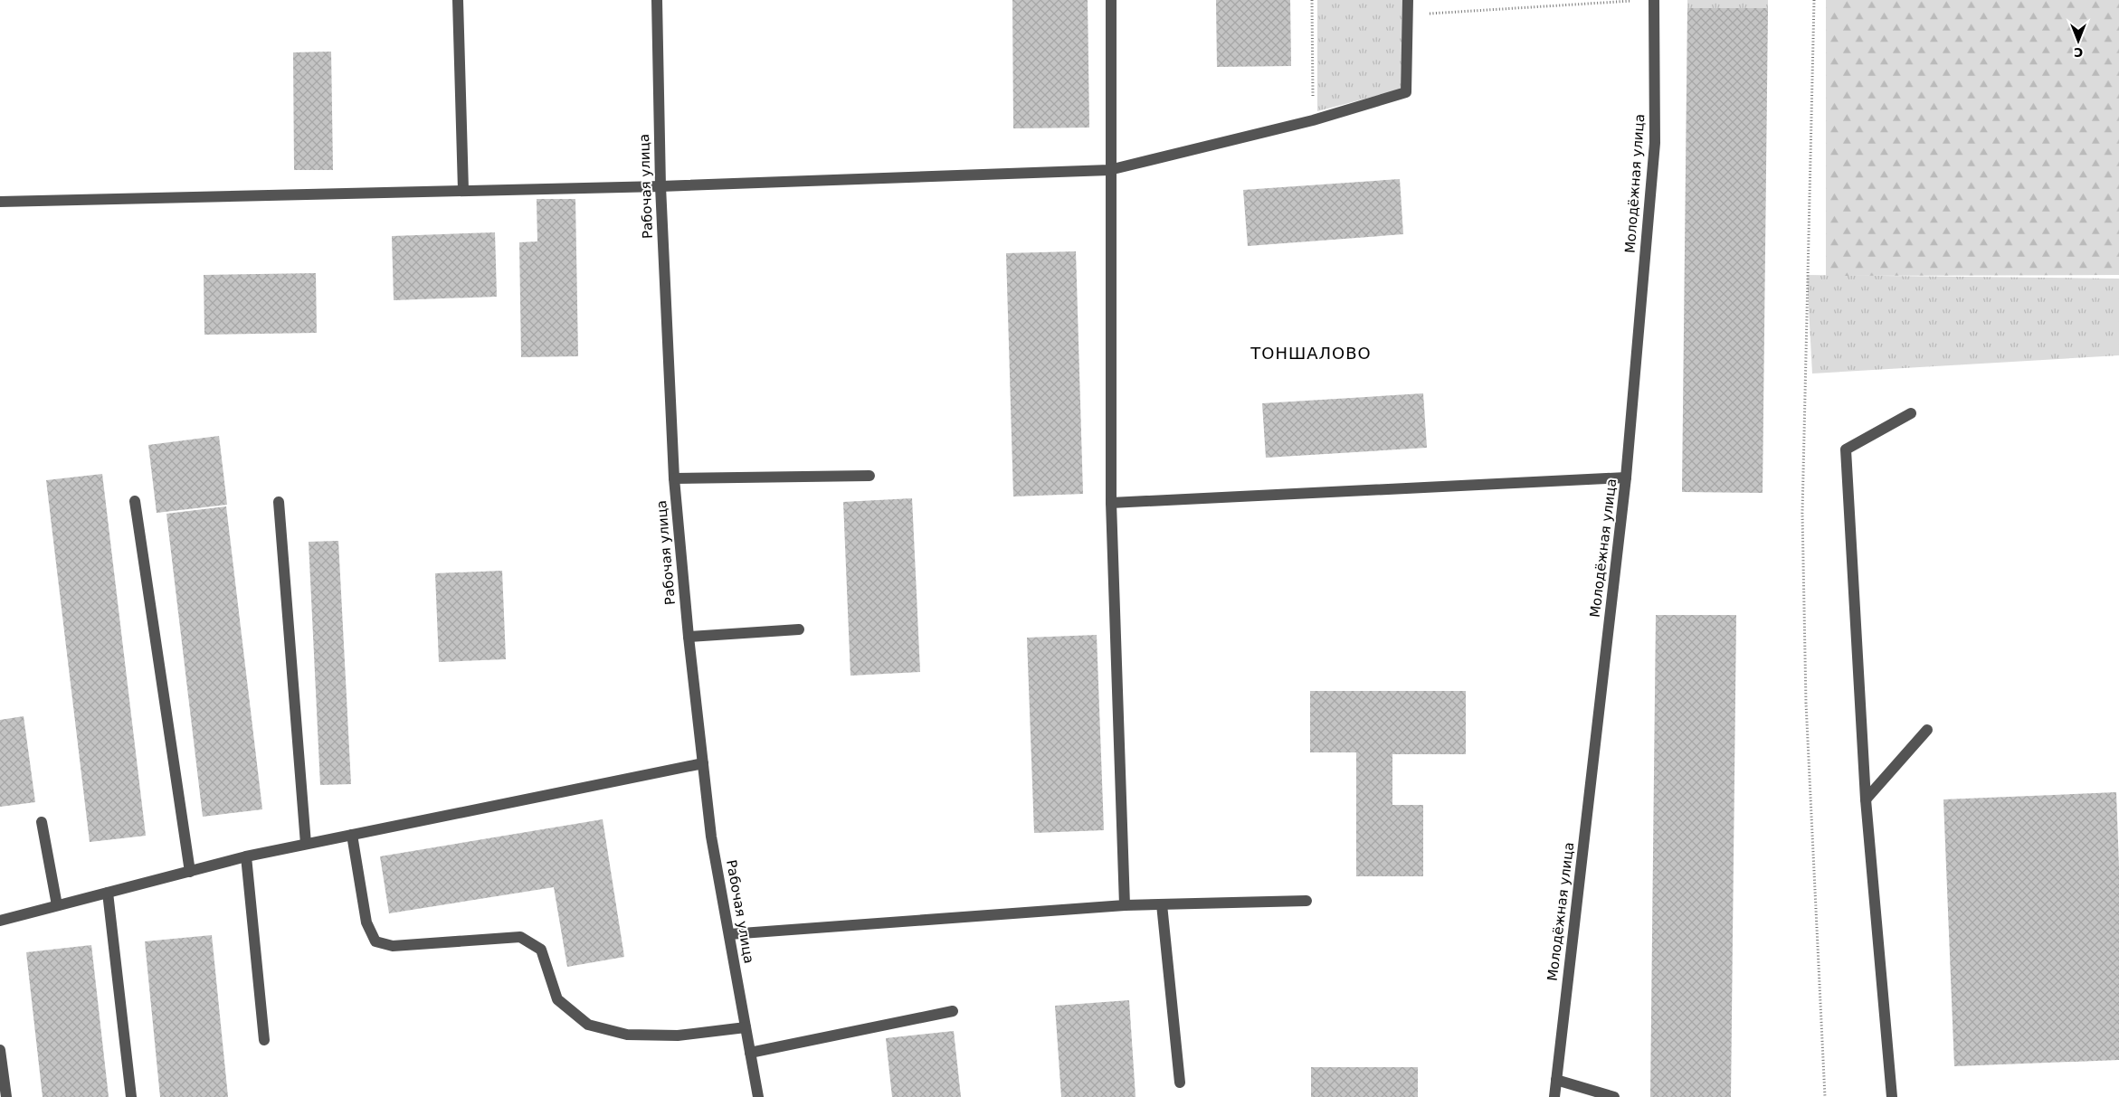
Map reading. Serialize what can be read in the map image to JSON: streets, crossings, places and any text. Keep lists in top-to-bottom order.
{
  "streets": {
    "street": ["Молодёжная улица", "Рабочая улица"]
  },
  "districts": ["ТОНШАЛОВО"],
  "north": "bottom"
}
